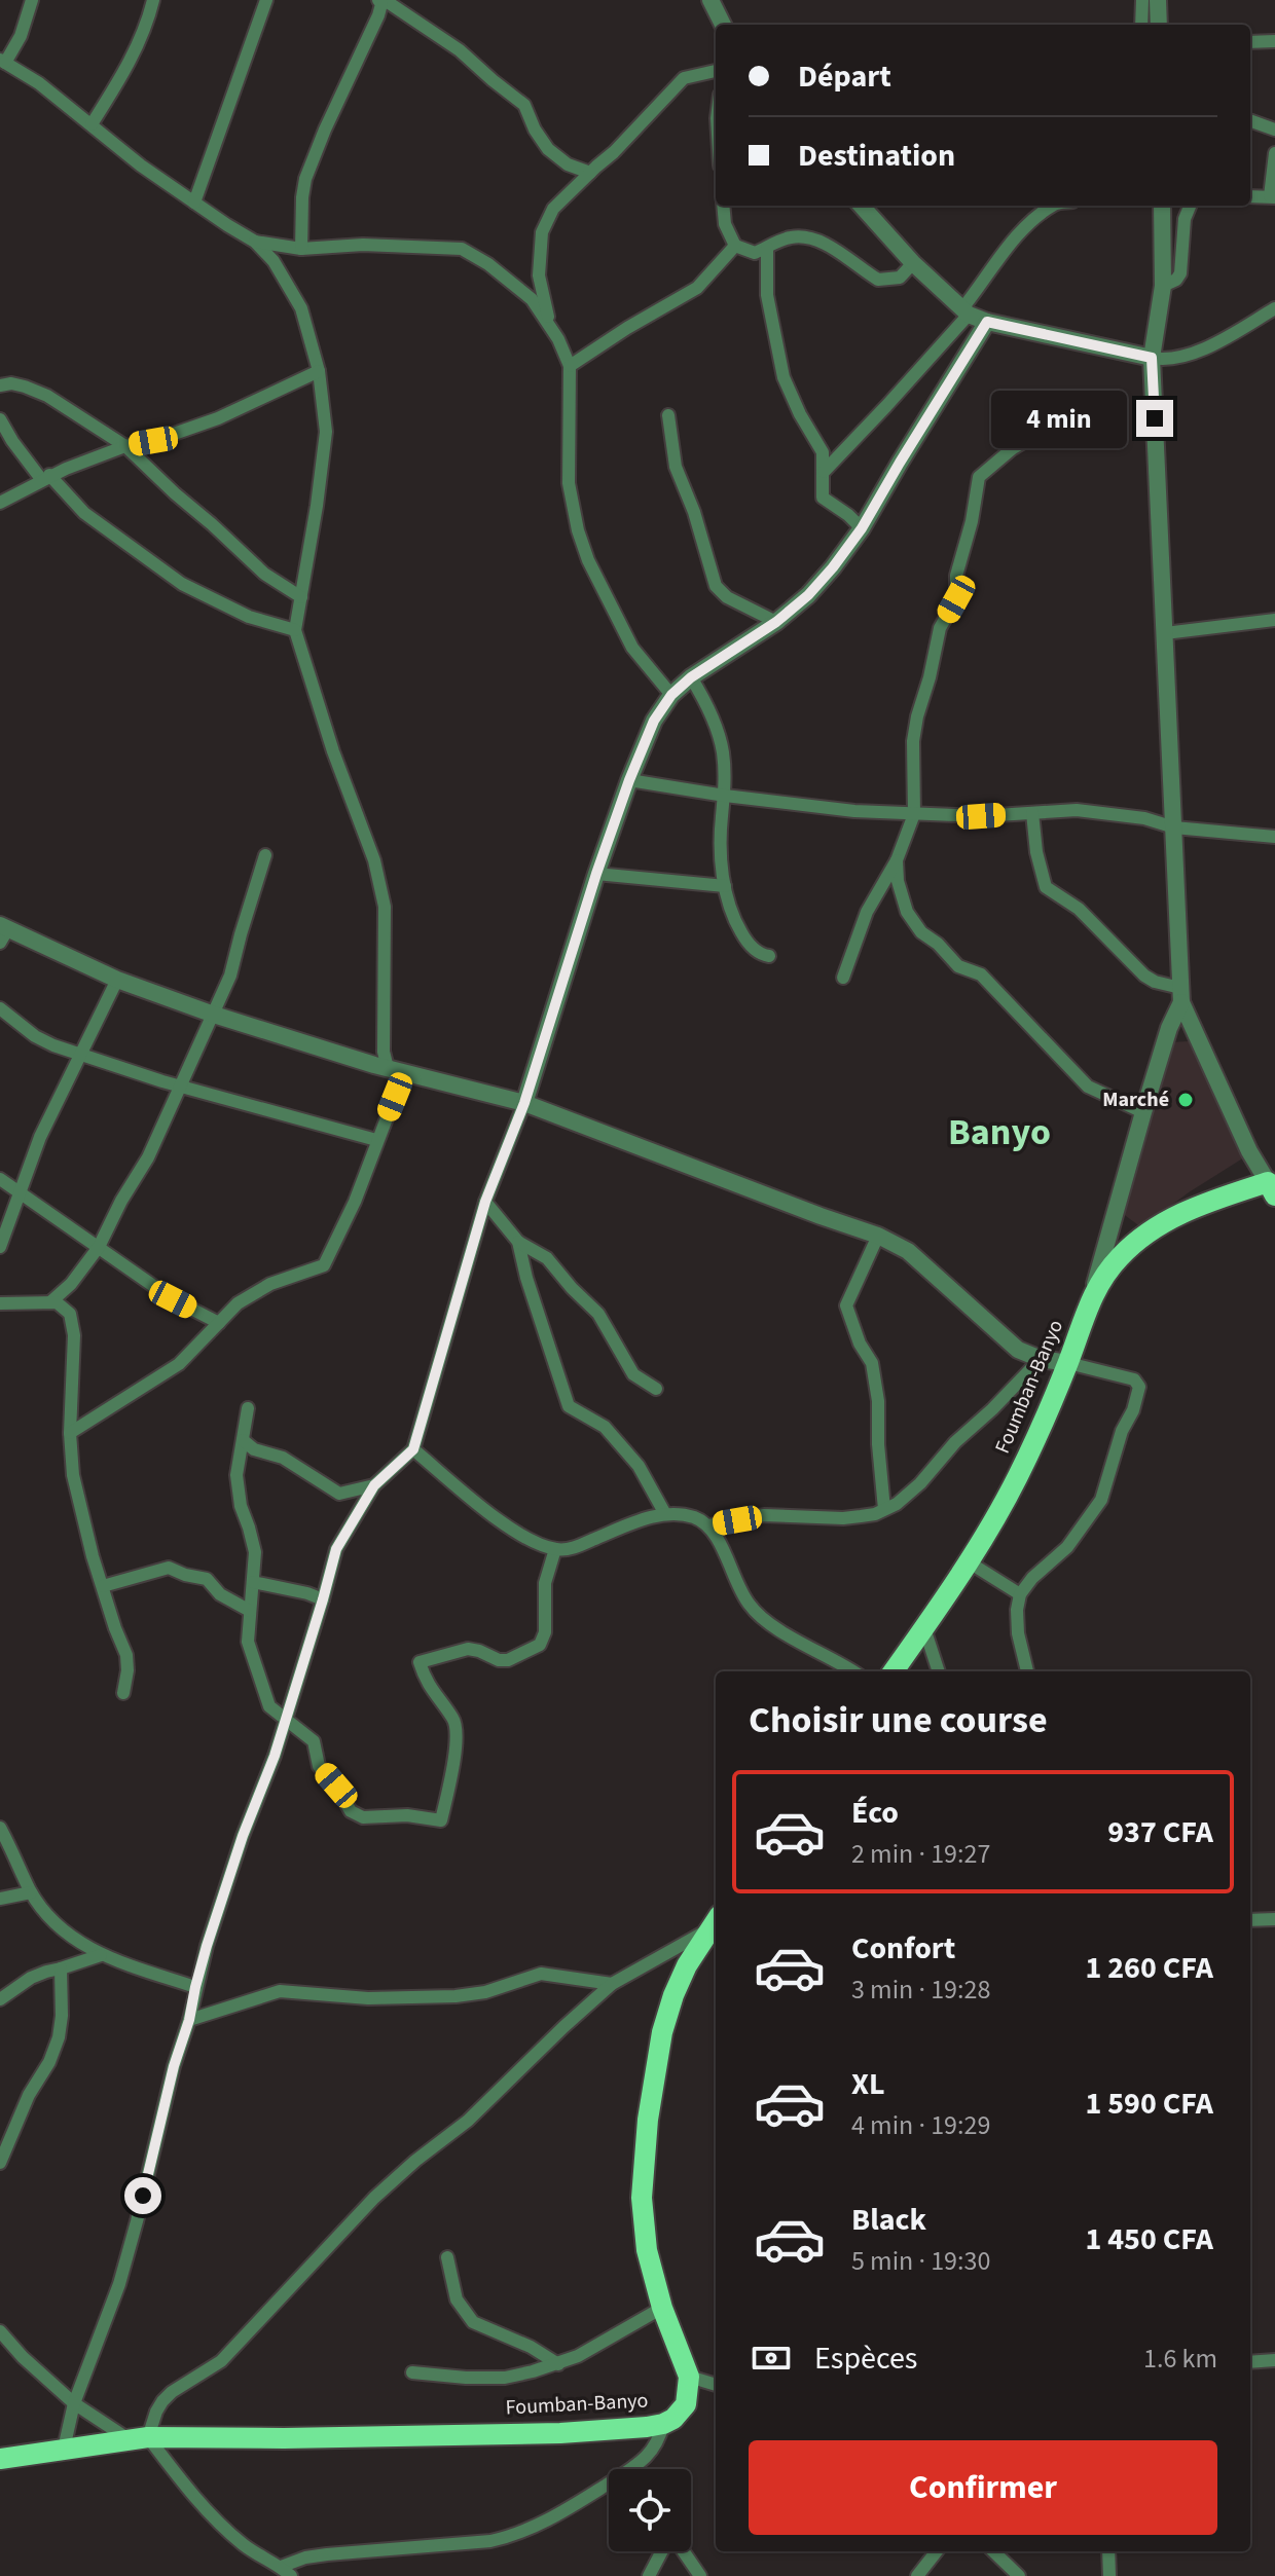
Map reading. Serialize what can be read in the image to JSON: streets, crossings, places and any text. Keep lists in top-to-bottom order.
{
  "streets": {
    "highway": ["Foumban-Banyo"]
  },
  "districts": ["Banyo"],
  "places": ["Marché"],
  "page": {
    "banner": ["Départ", "Destination"],
    "bubble": "4 min",
    "heading": "Choisir une course",
    "list": [
      {
        "name": "Éco",
        "note": "2 min · 19:27",
        "value": "937 CFA"
      },
      {
        "name": "Confort",
        "note": "3 min · 19:28",
        "value": "1 260 CFA"
      },
      {
        "name": "XL",
        "note": "4 min · 19:29",
        "value": "1 590 CFA"
      },
      {
        "name": "Black",
        "note": "5 min · 19:30",
        "value": "1 450 CFA"
      }
    ],
    "pay": ["Espèces", "1.6 km"],
    "buttons": "Confirmer"
  }
}
